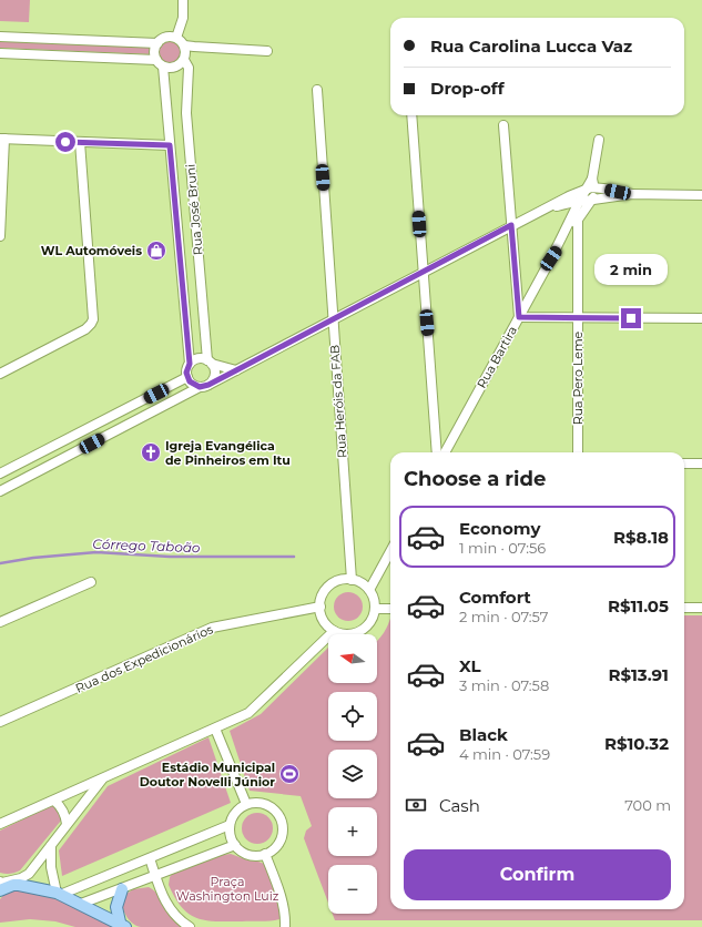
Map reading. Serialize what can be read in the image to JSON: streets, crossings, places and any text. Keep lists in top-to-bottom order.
{
  "streets": {
    "street": [
      "Rua José Bruni",
      "Rua Bartira",
      "Rua Pero Leme",
      "Rua Heróis da FAB",
      "Rua dos Expedicionários"
    ]
  },
  "crossings": [
    ["Rua Bartira", "Rua Pero Leme"],
    ["Rua Heróis da FAB", "Rua dos Expedicionários"]
  ],
  "water": ["Córrego Taboão"],
  "parks": ["Praça Washington Luiz"],
  "places": {
    "shop": ["WL Automóveis"],
    "church": ["Igreja Evangélica de Pinheiros em Itu"],
    "sports": ["Estádio Municipal Doutor Novelli Júnior"]
  },
  "north": "left",
  "page": {
    "banner": ["Rua Carolina Lucca Vaz", "Drop-off"],
    "bubble": "2 min",
    "heading": "Choose a ride",
    "list": [
      {
        "name": "Economy",
        "note": "1 min · 07:56",
        "value": "R$8.18"
      },
      {
        "name": "Comfort",
        "note": "2 min · 07:57",
        "value": "R$11.05"
      },
      {
        "name": "XL",
        "note": "3 min · 07:58",
        "value": "R$13.91"
      },
      {
        "name": "Black",
        "note": "4 min · 07:59",
        "value": "R$10.32"
      }
    ],
    "map_buttons": ["+", "−"],
    "pay": ["Cash", "700 m"],
    "buttons": "Confirm"
  }
}
